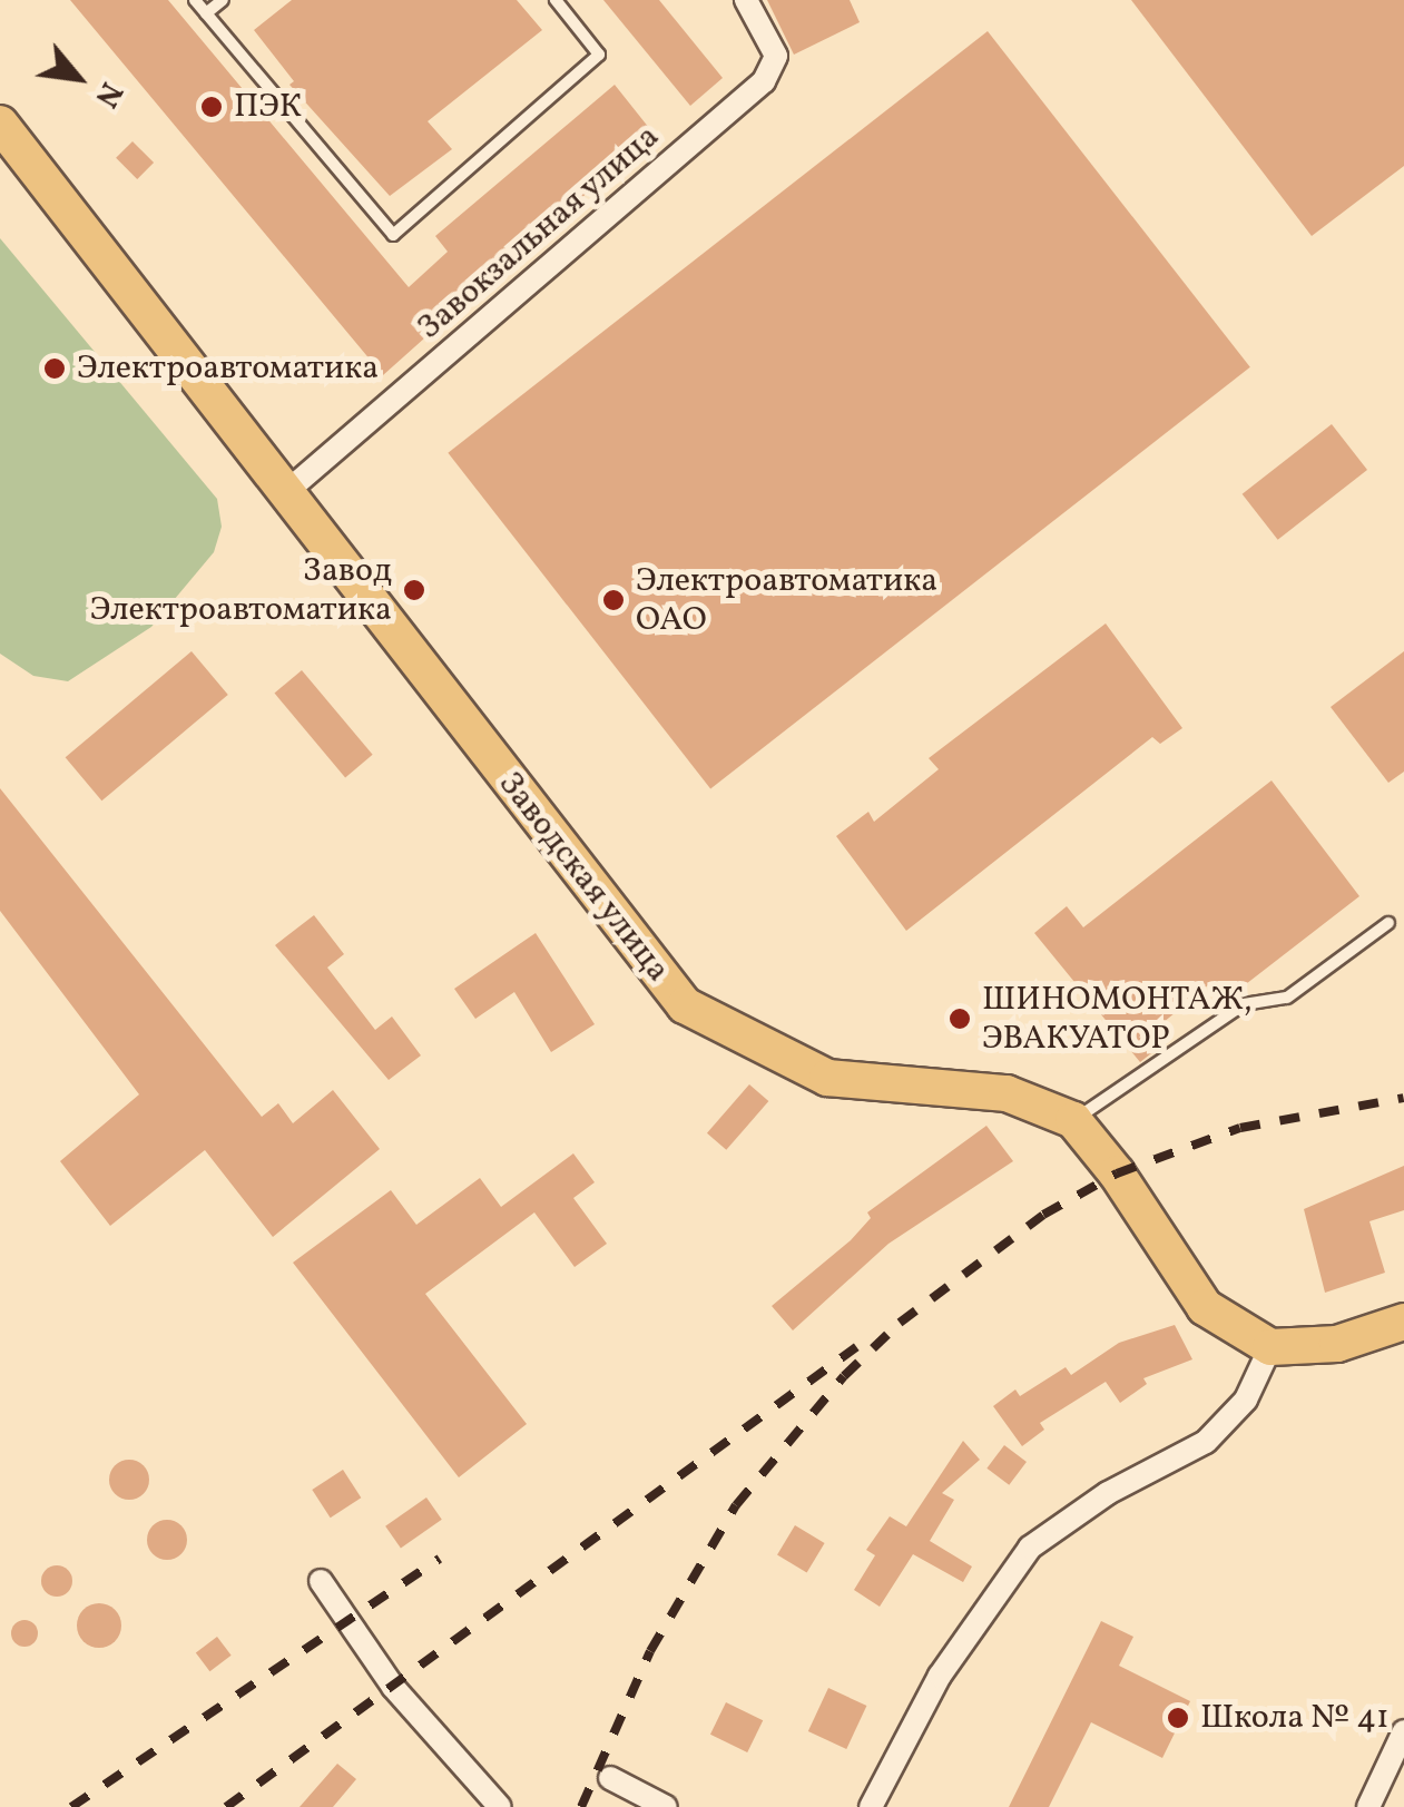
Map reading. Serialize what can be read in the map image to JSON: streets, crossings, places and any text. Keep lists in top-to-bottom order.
{
  "streets": {
    "main road": ["Заводская улица"],
    "street": ["Завокзальная улица"]
  },
  "crossings": [
    ["Завокзальная улица", "Заводская улица"]
  ],
  "places": [
    "ПЭК",
    "Электроавтоматика",
    "Завод Электроавтоматика",
    "Электроавтоматика ОАО",
    "ШИНОМОНТАЖ, ЭВАКУАТОР",
    "Школа № 41"
  ],
  "north": "bottom right"
}
